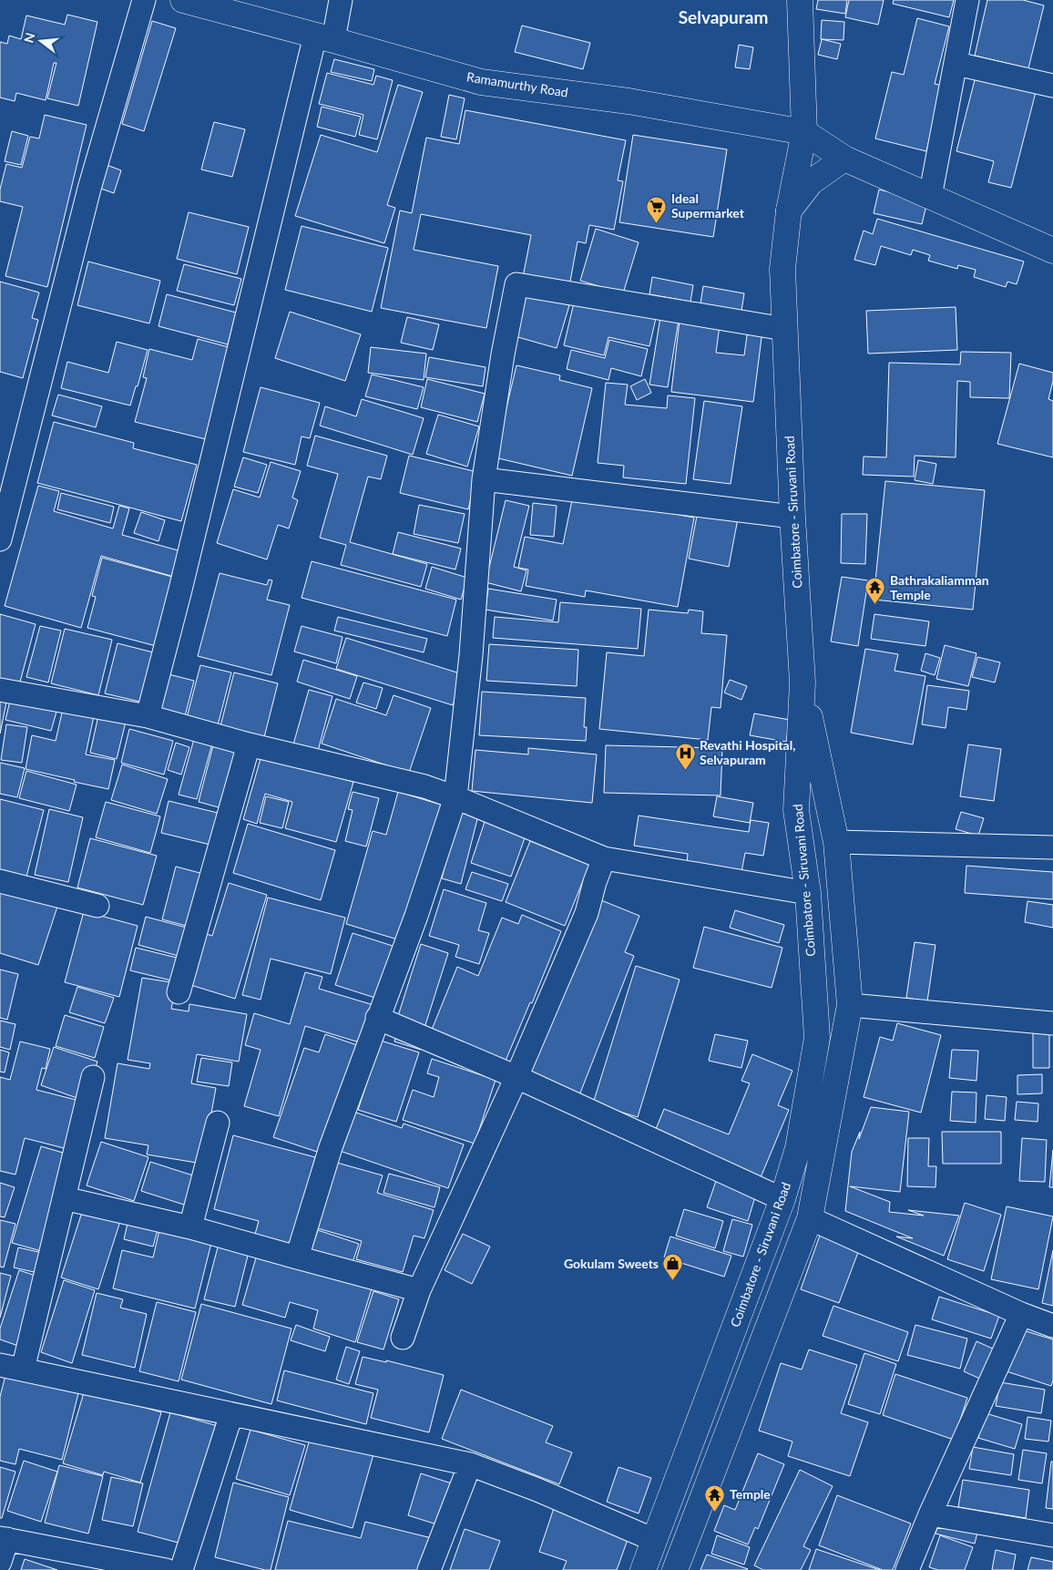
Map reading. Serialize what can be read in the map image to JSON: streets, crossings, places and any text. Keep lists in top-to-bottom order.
{
  "streets": {
    "main road": ["Ramamurthy Road", "Coimbatore - Siruvani Road"]
  },
  "crossings": [
    ["Ramamurthy Road", "Coimbatore - Siruvani Road"]
  ],
  "districts": ["Selvapuram"],
  "places": {
    "supermarket": ["Ideal Supermarket"],
    "temple": ["Bathrakaliamman Temple", "Temple"],
    "hospital": ["Revathi Hospital, Selvapuram"],
    "shop": ["Gokulam Sweets"]
  },
  "north": "left"
}
